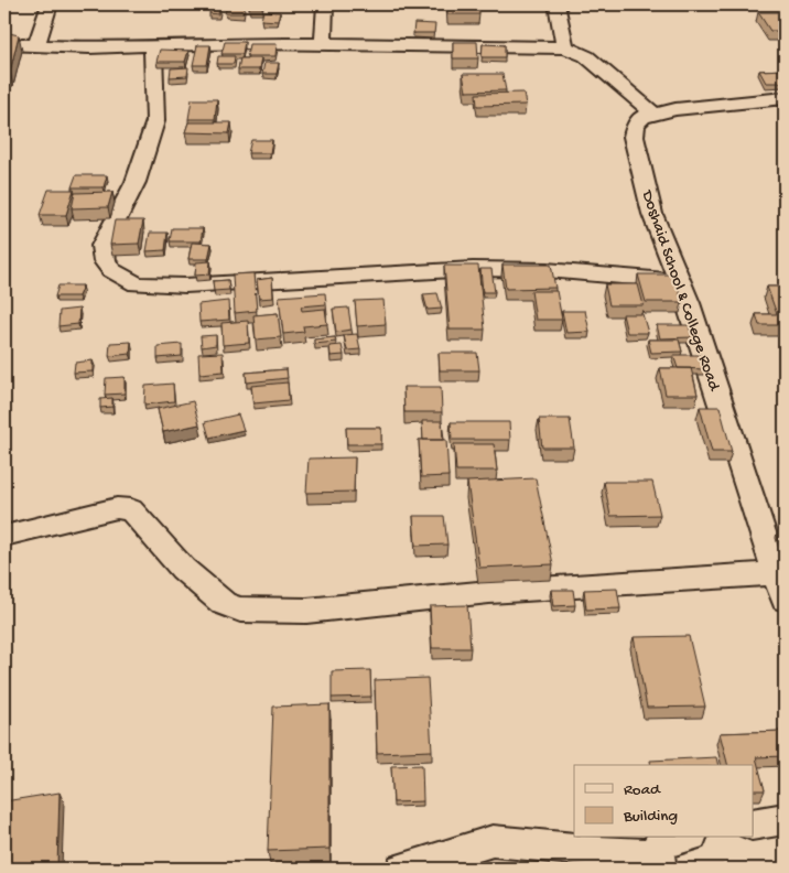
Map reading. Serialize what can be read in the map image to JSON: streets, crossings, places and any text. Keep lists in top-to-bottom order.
{
  "streets": {
    "street": ["Doshaid School & College Road"]
  },
  "legend": ["Road", "Building"]
}
